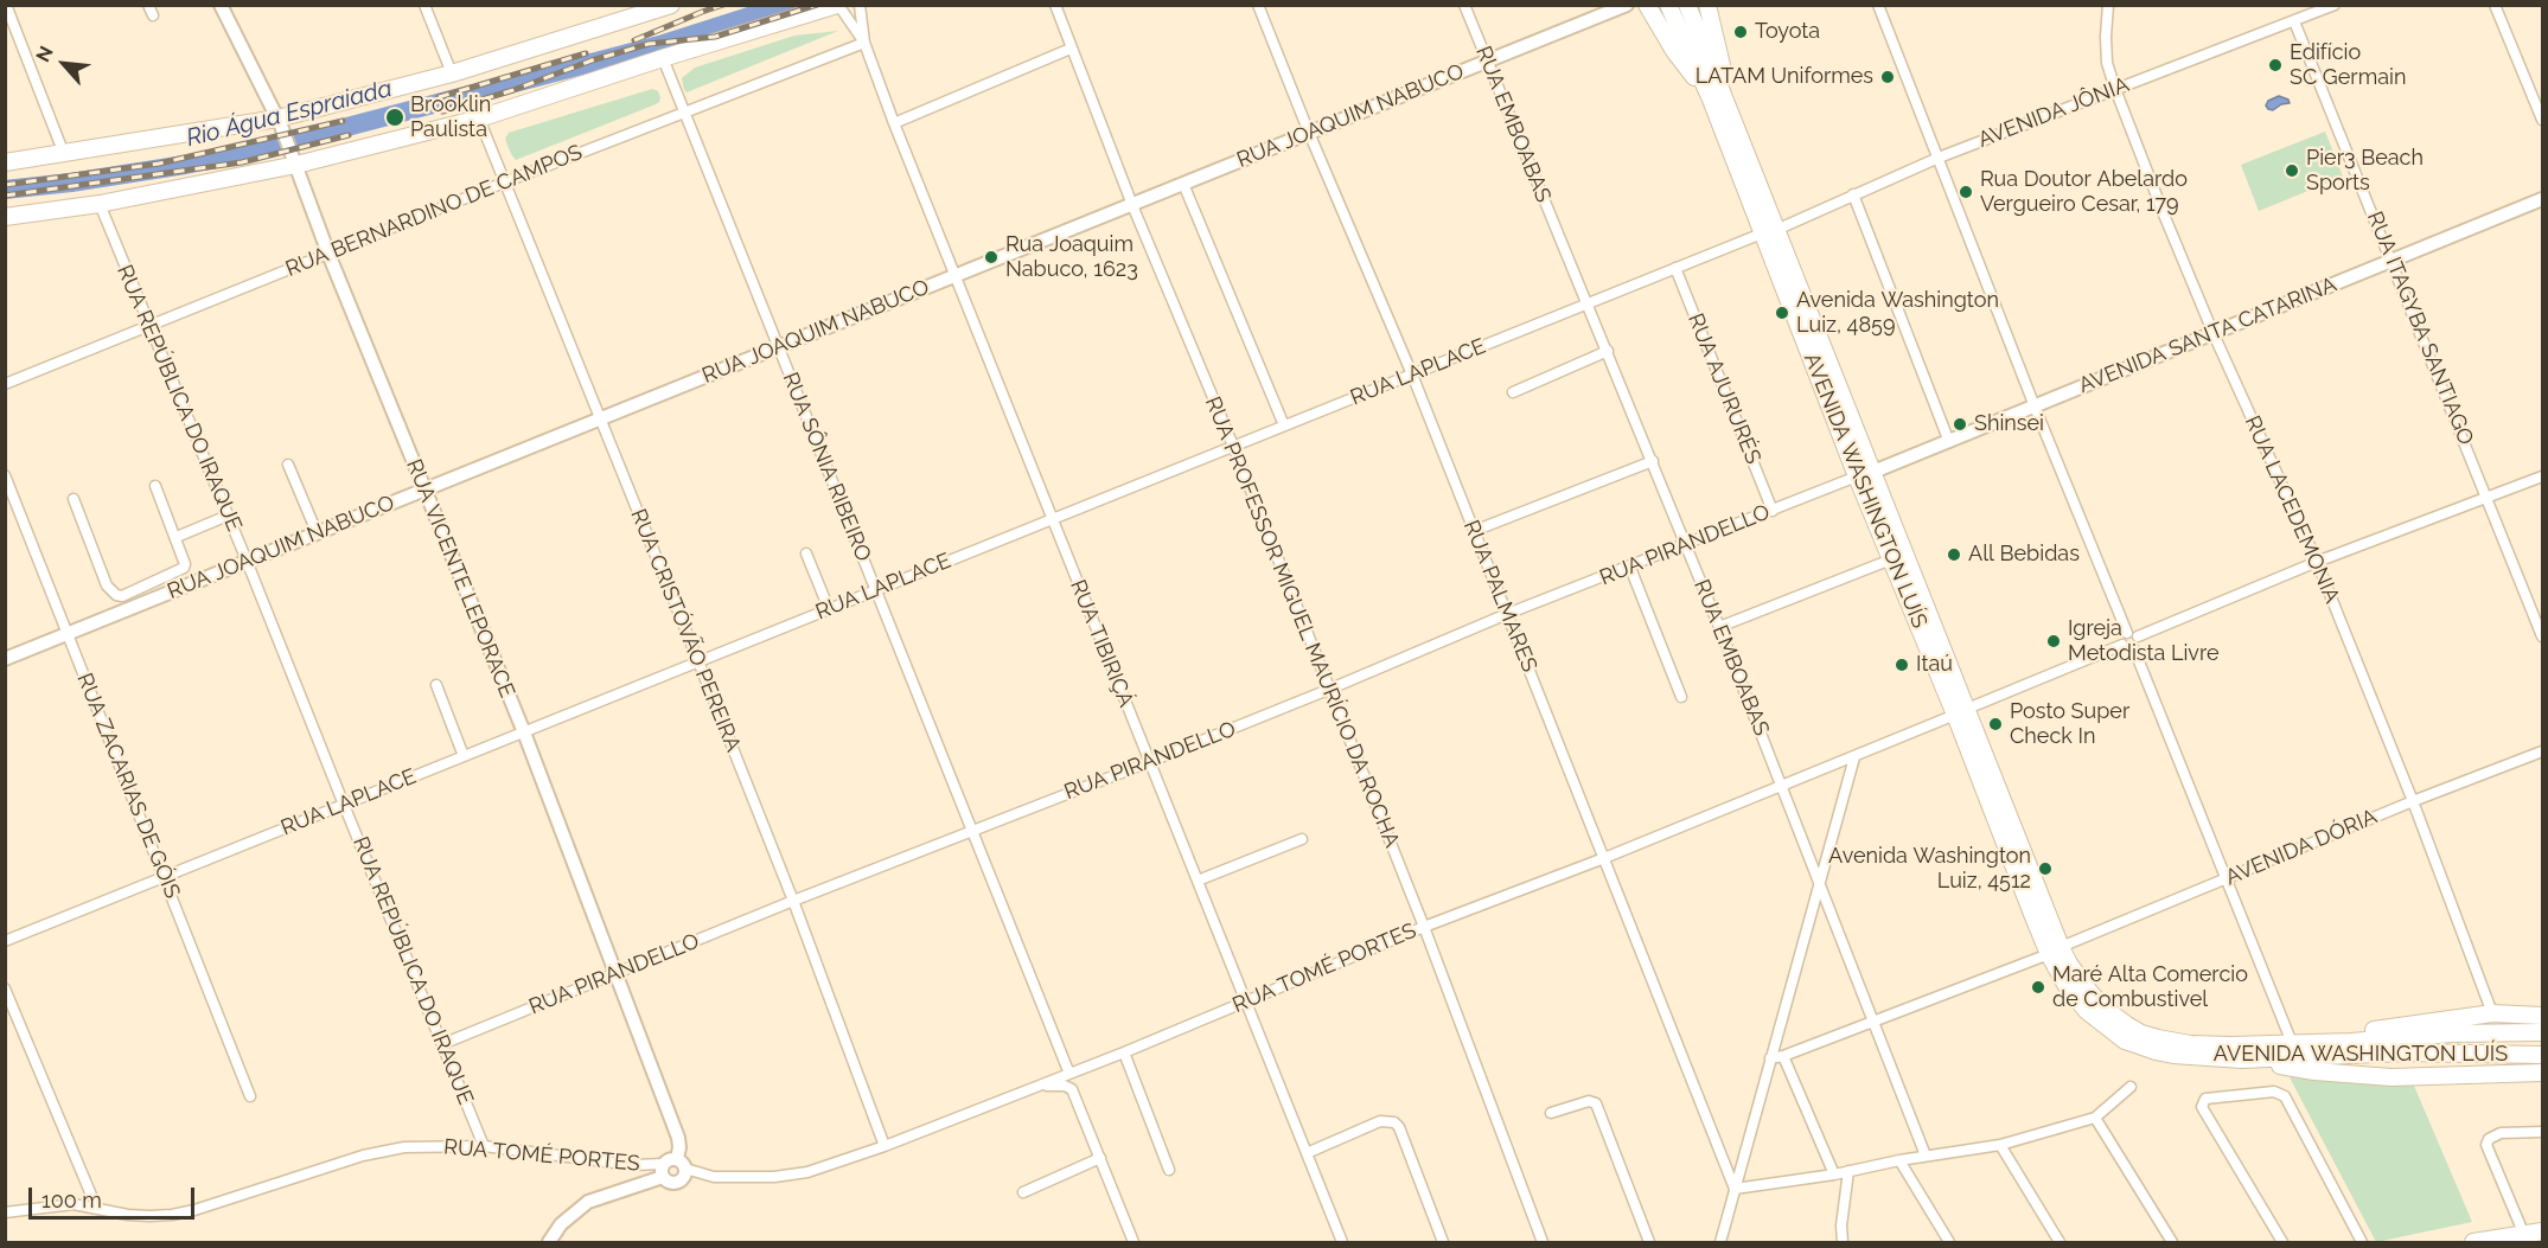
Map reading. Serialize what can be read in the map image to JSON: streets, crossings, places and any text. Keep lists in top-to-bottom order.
{
  "streets": {
    "main road": ["AVENIDA WASHINGTON LUÍS"],
    "street": [
      "AVENIDA JÔNIA",
      "RUA JOAQUIM NABUCO",
      "RUA EMBOABAS",
      "RUA BERNARDINO DE CAMPOS",
      "RUA ITAGYBA SANTIAGO",
      "AVENIDA SANTA CATARINA",
      "RUA LAPLACE",
      "RUA AJURURÉS",
      "RUA REPÚBLICA DO IRAQUE",
      "RUA SÔNIA RIBEIRO",
      "RUA LACEDEMONIA",
      "RUA PIRANDELLO",
      "RUA VICENTE LEPORACE",
      "RUA PALMARES",
      "RUA PROFESSOR MIGUEL MAURÍCIO DA ROCHA",
      "RUA CRISTÓVÃO PEREIRA",
      "RUA TIBIRIÇÁ",
      "RUA ZACARIAS DE GÓIS",
      "AVENIDA DÓRIA",
      "RUA TOMÉ PORTES"
    ]
  },
  "crossings": [
    ["AVENIDA JÔNIA", "RUA ITAGYBA SANTIAGO"],
    ["AVENIDA JÔNIA", "RUA LAPLACE"],
    ["AVENIDA JÔNIA", "AVENIDA WASHINGTON LUÍS"],
    ["AVENIDA JÔNIA", "RUA LACEDEMONIA"],
    ["RUA JOAQUIM NABUCO", "RUA EMBOABAS"],
    ["RUA JOAQUIM NABUCO", "RUA REPÚBLICA DO IRAQUE"],
    ["RUA JOAQUIM NABUCO", "RUA SÔNIA RIBEIRO"],
    ["RUA JOAQUIM NABUCO", "RUA VICENTE LEPORACE"],
    ["RUA JOAQUIM NABUCO", "RUA PALMARES"],
    ["RUA JOAQUIM NABUCO", "RUA PROFESSOR MIGUEL MAURÍCIO DA ROCHA"],
    ["RUA JOAQUIM NABUCO", "RUA CRISTÓVÃO PEREIRA"],
    ["RUA JOAQUIM NABUCO", "RUA TIBIRIÇÁ"],
    ["RUA JOAQUIM NABUCO", "RUA ZACARIAS DE GÓIS"],
    ["RUA EMBOABAS", "RUA LAPLACE"],
    ["RUA EMBOABAS", "RUA PIRANDELLO"],
    ["RUA EMBOABAS", "AVENIDA DÓRIA"],
    ["RUA EMBOABAS", "RUA TOMÉ PORTES"],
    ["RUA BERNARDINO DE CAMPOS", "RUA REPÚBLICA DO IRAQUE"],
    ["RUA BERNARDINO DE CAMPOS", "RUA SÔNIA RIBEIRO"],
    ["RUA BERNARDINO DE CAMPOS", "RUA VICENTE LEPORACE"],
    ["RUA BERNARDINO DE CAMPOS", "RUA CRISTÓVÃO PEREIRA"],
    ["RUA BERNARDINO DE CAMPOS", "RUA TIBIRIÇÁ"],
    ["RUA ITAGYBA SANTIAGO", "AVENIDA SANTA CATARINA"],
    ["AVENIDA SANTA CATARINA", "AVENIDA WASHINGTON LUÍS"],
    ["AVENIDA SANTA CATARINA", "RUA LACEDEMONIA"],
    ["AVENIDA SANTA CATARINA", "RUA PIRANDELLO"],
    ["RUA LAPLACE", "RUA AJURURÉS"],
    ["RUA LAPLACE", "RUA REPÚBLICA DO IRAQUE"],
    ["RUA LAPLACE", "RUA SÔNIA RIBEIRO"],
    ["RUA LAPLACE", "AVENIDA WASHINGTON LUÍS"],
    ["RUA LAPLACE", "RUA VICENTE LEPORACE"],
    ["RUA LAPLACE", "RUA PALMARES"],
    ["RUA LAPLACE", "RUA PROFESSOR MIGUEL MAURÍCIO DA ROCHA"],
    ["RUA LAPLACE", "RUA CRISTÓVÃO PEREIRA"],
    ["RUA LAPLACE", "RUA TIBIRIÇÁ"],
    ["RUA LAPLACE", "RUA ZACARIAS DE GÓIS"],
    ["RUA AJURURÉS", "RUA PIRANDELLO"],
    ["RUA REPÚBLICA DO IRAQUE", "RUA PIRANDELLO"],
    ["RUA REPÚBLICA DO IRAQUE", "RUA TOMÉ PORTES"],
    ["RUA SÔNIA RIBEIRO", "RUA PIRANDELLO"],
    ["RUA SÔNIA RIBEIRO", "RUA TOMÉ PORTES"],
    ["AVENIDA WASHINGTON LUÍS", "RUA PIRANDELLO"],
    ["AVENIDA WASHINGTON LUÍS", "AVENIDA DÓRIA"],
    ["AVENIDA WASHINGTON LUÍS", "RUA TOMÉ PORTES"],
    ["RUA LACEDEMONIA", "AVENIDA DÓRIA"],
    ["RUA PIRANDELLO", "RUA VICENTE LEPORACE"],
    ["RUA PIRANDELLO", "RUA PALMARES"],
    ["RUA PIRANDELLO", "RUA PROFESSOR MIGUEL MAURÍCIO DA ROCHA"],
    ["RUA PIRANDELLO", "RUA CRISTÓVÃO PEREIRA"],
    ["RUA PIRANDELLO", "RUA TIBIRIÇÁ"],
    ["RUA VICENTE LEPORACE", "RUA TOMÉ PORTES"],
    ["RUA PALMARES", "RUA TOMÉ PORTES"],
    ["RUA PROFESSOR MIGUEL MAURÍCIO DA ROCHA", "RUA TOMÉ PORTES"],
    ["RUA CRISTÓVÃO PEREIRA", "RUA TOMÉ PORTES"],
    ["RUA TIBIRIÇÁ", "RUA TOMÉ PORTES"]
  ],
  "water": ["Rio Água Espraiada"],
  "places": [
    "Toyota",
    "Edifício SC Germain",
    "LATAM Uniformes",
    "Brooklin Paulista",
    "Pier3 Beach Sports",
    "Rua Doutor Abelardo Vergueiro Cesar, 179",
    "Rua Joaquim Nabuco, 1623",
    "Avenida Washington Luiz, 4859",
    "Shinsei",
    "All Bebidas",
    "Igreja Metodista Livre",
    "Itaú",
    "Posto Super Check In",
    "Avenida Washington Luiz, 4512",
    "Maré Alta Comercio de Combustivel"
  ],
  "scale_bar": "100 m",
  "north": "top left"
}
